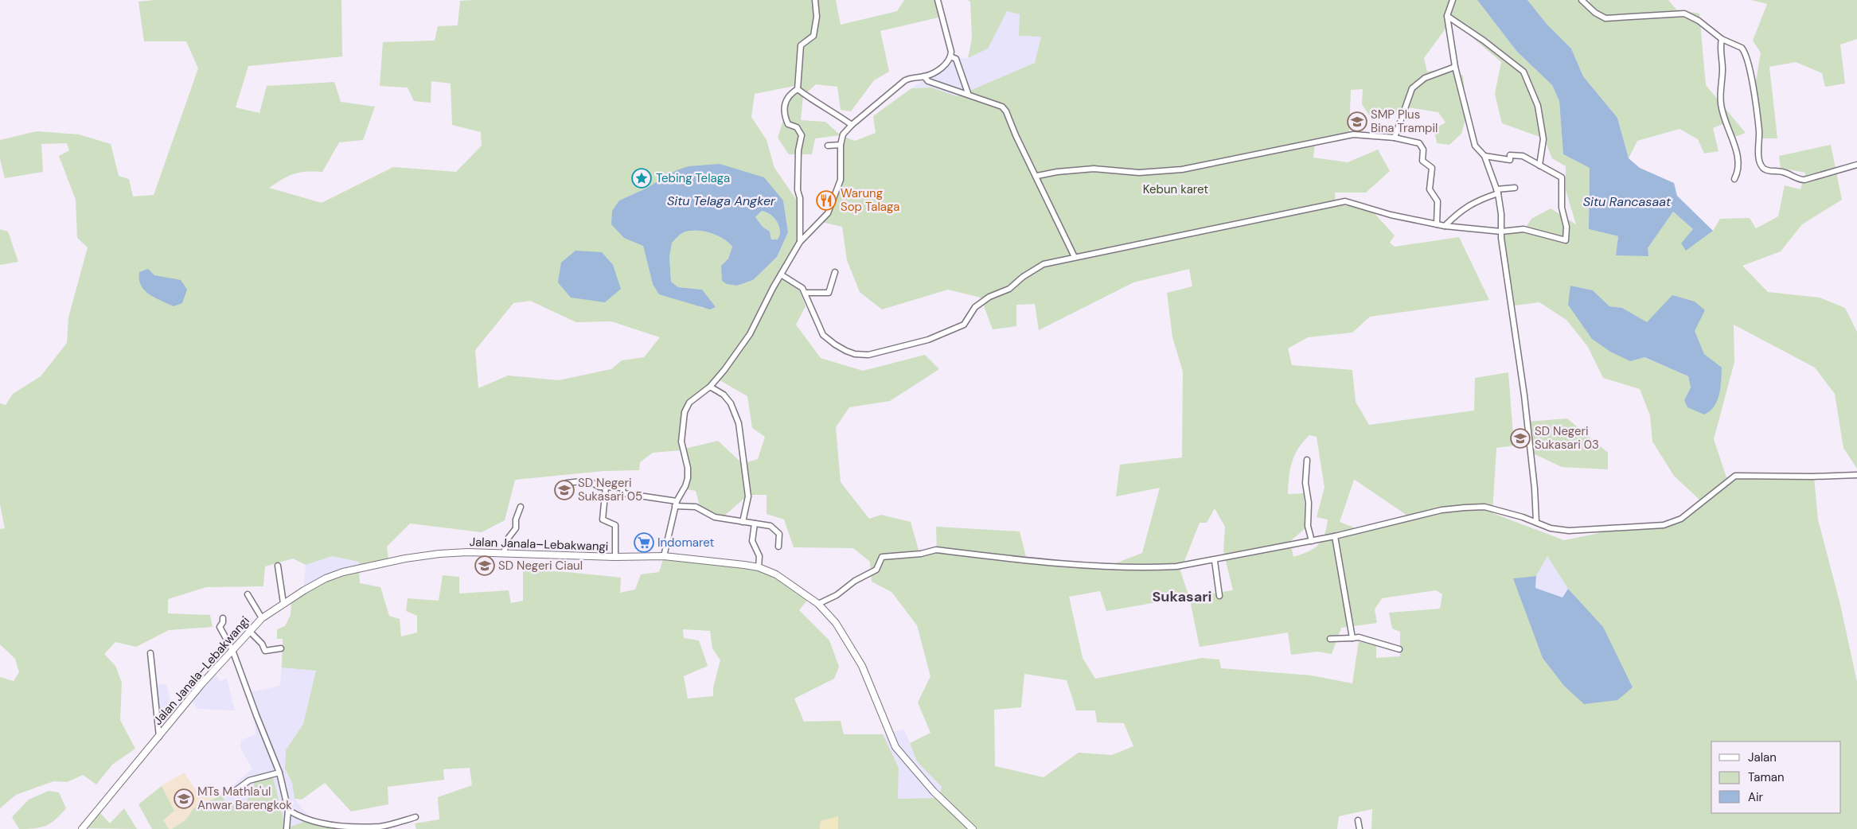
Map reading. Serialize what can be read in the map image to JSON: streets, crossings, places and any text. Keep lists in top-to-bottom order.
{
  "streets": {
    "main road": ["Jalan Janala–Lebakwangi"]
  },
  "districts": ["Sukasari"],
  "water": ["Situ Telaga Angker", "Situ Rancasaat"],
  "parks": ["Kebun karet"],
  "places": {
    "school or university": [
      "SMP Plus Bina Trampil",
      "SD Negeri Sukasari 03",
      "SD Negeri Sukasari 05",
      "SD Negeri Ciaul",
      "MTs Mathla'ul Anwar Barengkok"
    ],
    "place": ["Tebing Telaga"],
    "restaurant": ["Warung Sop Talaga"],
    "supermarket": ["Indomaret"]
  },
  "legend": ["Jalan", "Taman", "Air"]
}
